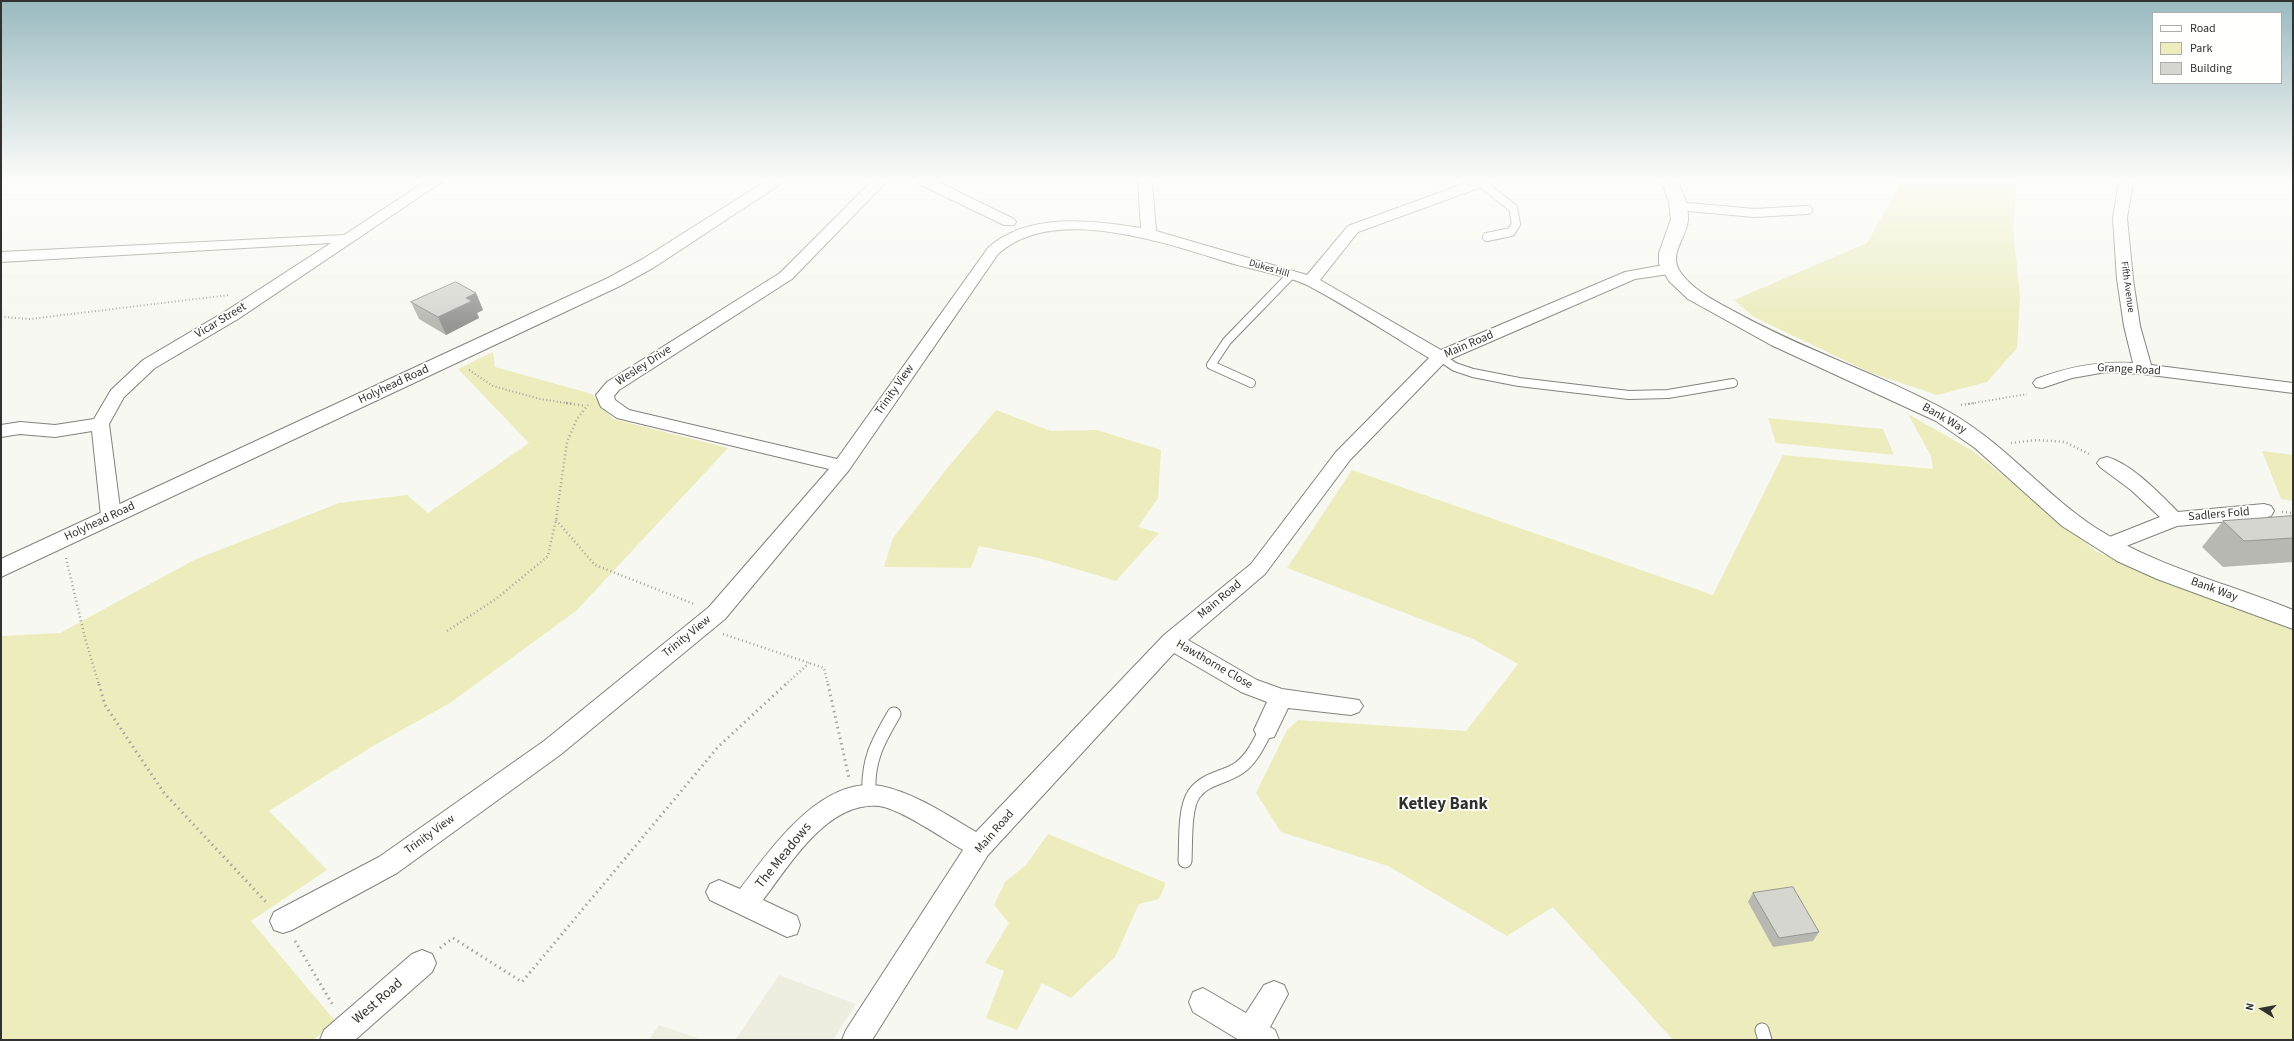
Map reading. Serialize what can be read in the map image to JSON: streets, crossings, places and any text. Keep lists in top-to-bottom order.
{
  "streets": {
    "street": [
      "Dukes Hill",
      "Fifth Avenue",
      "Vicar Street",
      "Main Road",
      "Wesley Drive",
      "Grange Road",
      "Holyhead Road",
      "Trinity View",
      "Bank Way",
      "Sadlers Fold",
      "Hawthorne Close",
      "The Meadows",
      "West Road"
    ]
  },
  "crossings": [
    ["Dukes Hill", "Main Road"],
    ["Dukes Hill", "Trinity View"],
    ["Fifth Avenue", "Grange Road"],
    ["Main Road", "Bank Way"],
    ["Main Road", "Hawthorne Close"],
    ["Wesley Drive", "Trinity View"],
    ["Bank Way", "Sadlers Fold"]
  ],
  "districts": ["Ketley Bank"],
  "legend": ["Road", "Park", "Building"],
  "north": "left"
}
